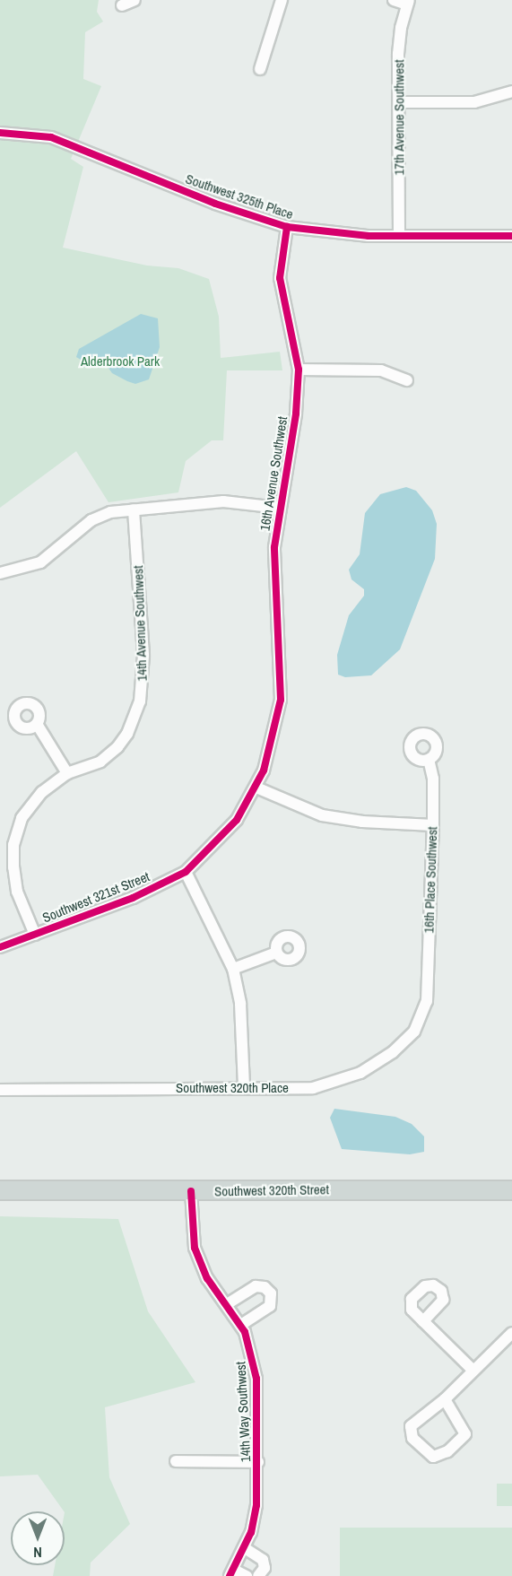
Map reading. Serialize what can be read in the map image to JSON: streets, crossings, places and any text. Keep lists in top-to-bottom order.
{
  "streets": {
    "main road": ["Southwest 320th Street"],
    "street": [
      "17th Avenue Southwest",
      "Southwest 325th Place",
      "16th Avenue Southwest",
      "14th Avenue Southwest",
      "16th Place Southwest",
      "Southwest 321st Street",
      "Southwest 320th Place",
      "14th Way Southwest"
    ]
  },
  "crossings": [
    ["17th Avenue Southwest", "Southwest 325th Place"],
    ["Southwest 325th Place", "16th Avenue Southwest"],
    ["16th Avenue Southwest", "Southwest 321st Street"],
    ["14th Avenue Southwest", "Southwest 321st Street"],
    ["16th Place Southwest", "Southwest 320th Place"],
    ["Southwest 320th Street", "14th Way Southwest"]
  ],
  "parks": ["Alderbrook Park"],
  "north": "bottom"
}
